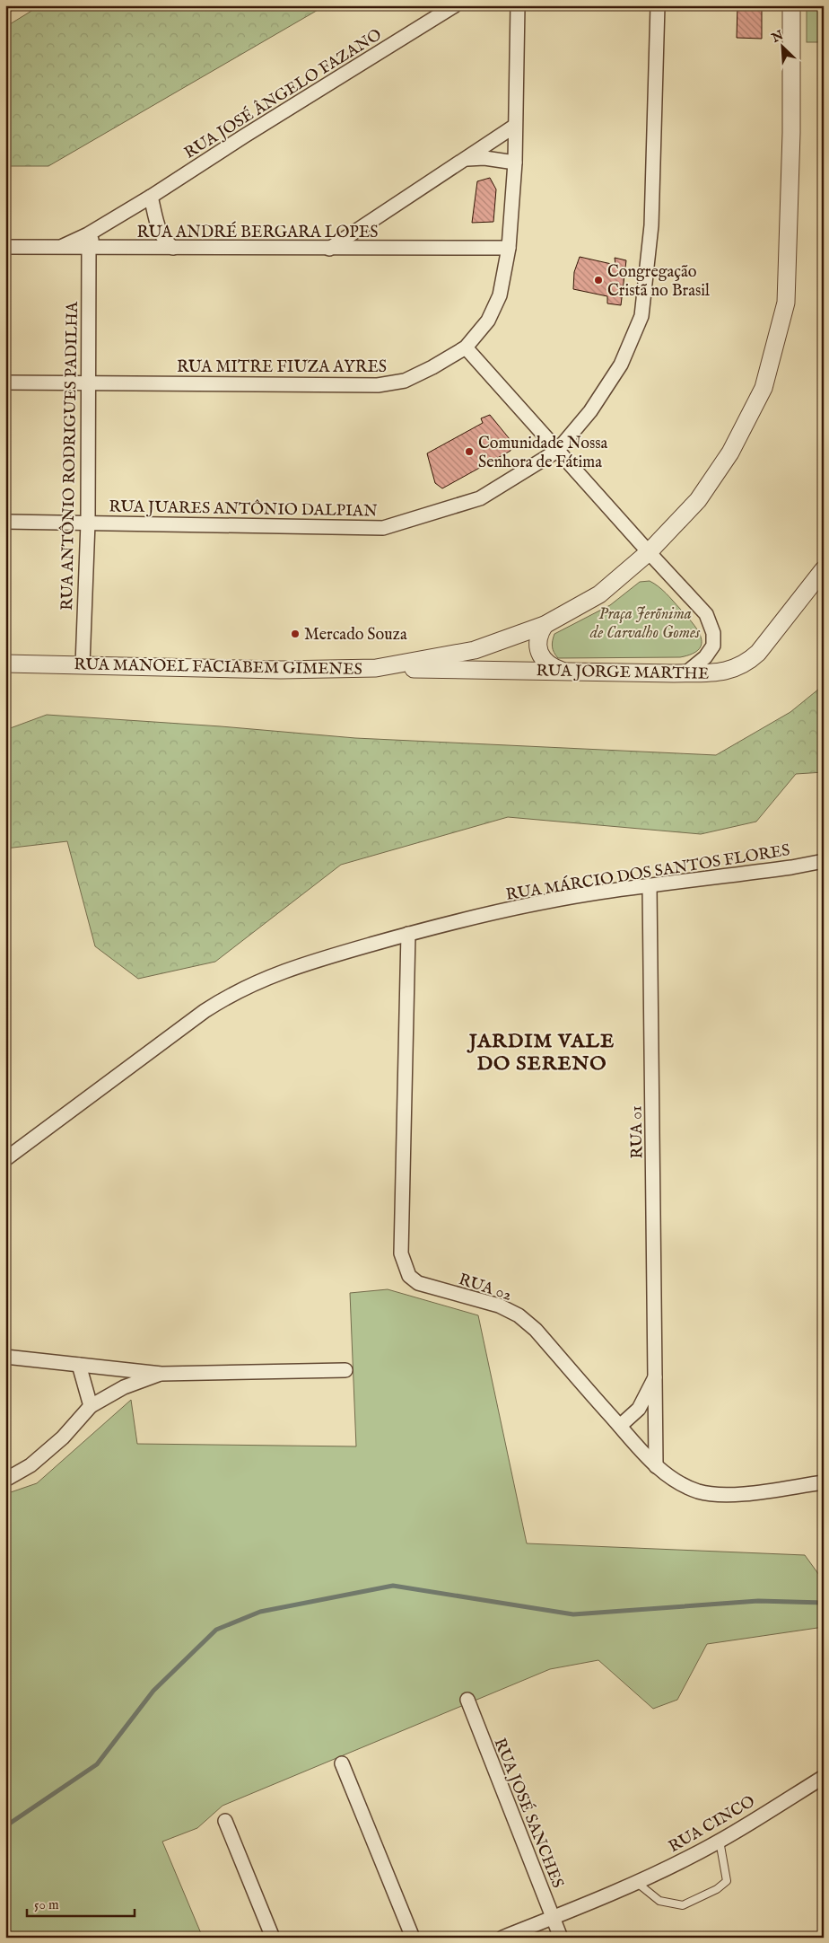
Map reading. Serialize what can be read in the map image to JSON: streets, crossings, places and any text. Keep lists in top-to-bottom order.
{
  "streets": {
    "street": [
      "RUA JOSÉ ÂNGELO FAZANO",
      "RUA ANDRÉ BERGARA LOPES",
      "RUA MITRE FIUZA AYRES",
      "RUA ANTÔNIO RODRIGUES PADILHA",
      "RUA JUARES ANTÔNIO DALPIAN",
      "RUA MANOEL FACIABEM GIMENES",
      "RUA JORGE MARTHE",
      "RUA MÁRCIO DOS SANTOS FLORES",
      "RUA 01",
      "RUA 02",
      "RUA JOSÉ SANCHES",
      "RUA CINCO"
    ]
  },
  "crossings": [
    ["RUA JOSÉ ÂNGELO FAZANO", "RUA ANDRÉ BERGARA LOPES"],
    ["RUA JOSÉ ÂNGELO FAZANO", "RUA ANTÔNIO RODRIGUES PADILHA"],
    ["RUA ANDRÉ BERGARA LOPES", "RUA MITRE FIUZA AYRES"],
    ["RUA ANDRÉ BERGARA LOPES", "RUA ANTÔNIO RODRIGUES PADILHA"],
    ["RUA MITRE FIUZA AYRES", "RUA ANTÔNIO RODRIGUES PADILHA"],
    ["RUA ANTÔNIO RODRIGUES PADILHA", "RUA JUARES ANTÔNIO DALPIAN"],
    ["RUA ANTÔNIO RODRIGUES PADILHA", "RUA MANOEL FACIABEM GIMENES"],
    ["RUA MANOEL FACIABEM GIMENES", "RUA JORGE MARTHE"],
    ["RUA MÁRCIO DOS SANTOS FLORES", "RUA 01"],
    ["RUA MÁRCIO DOS SANTOS FLORES", "RUA 02"],
    ["RUA 01", "RUA 02"],
    ["RUA JOSÉ SANCHES", "RUA CINCO"]
  ],
  "districts": ["JARDIM VALE DO SERENO"],
  "parks": ["Praça Jerõnima de Carvalho Gomes"],
  "places": ["Congregação Cristã no Brasil", "Comunidade Nossa Senhora de Fátima", "Mercado Souza"],
  "scale_bar": "50 m",
  "north": "top left"
}
